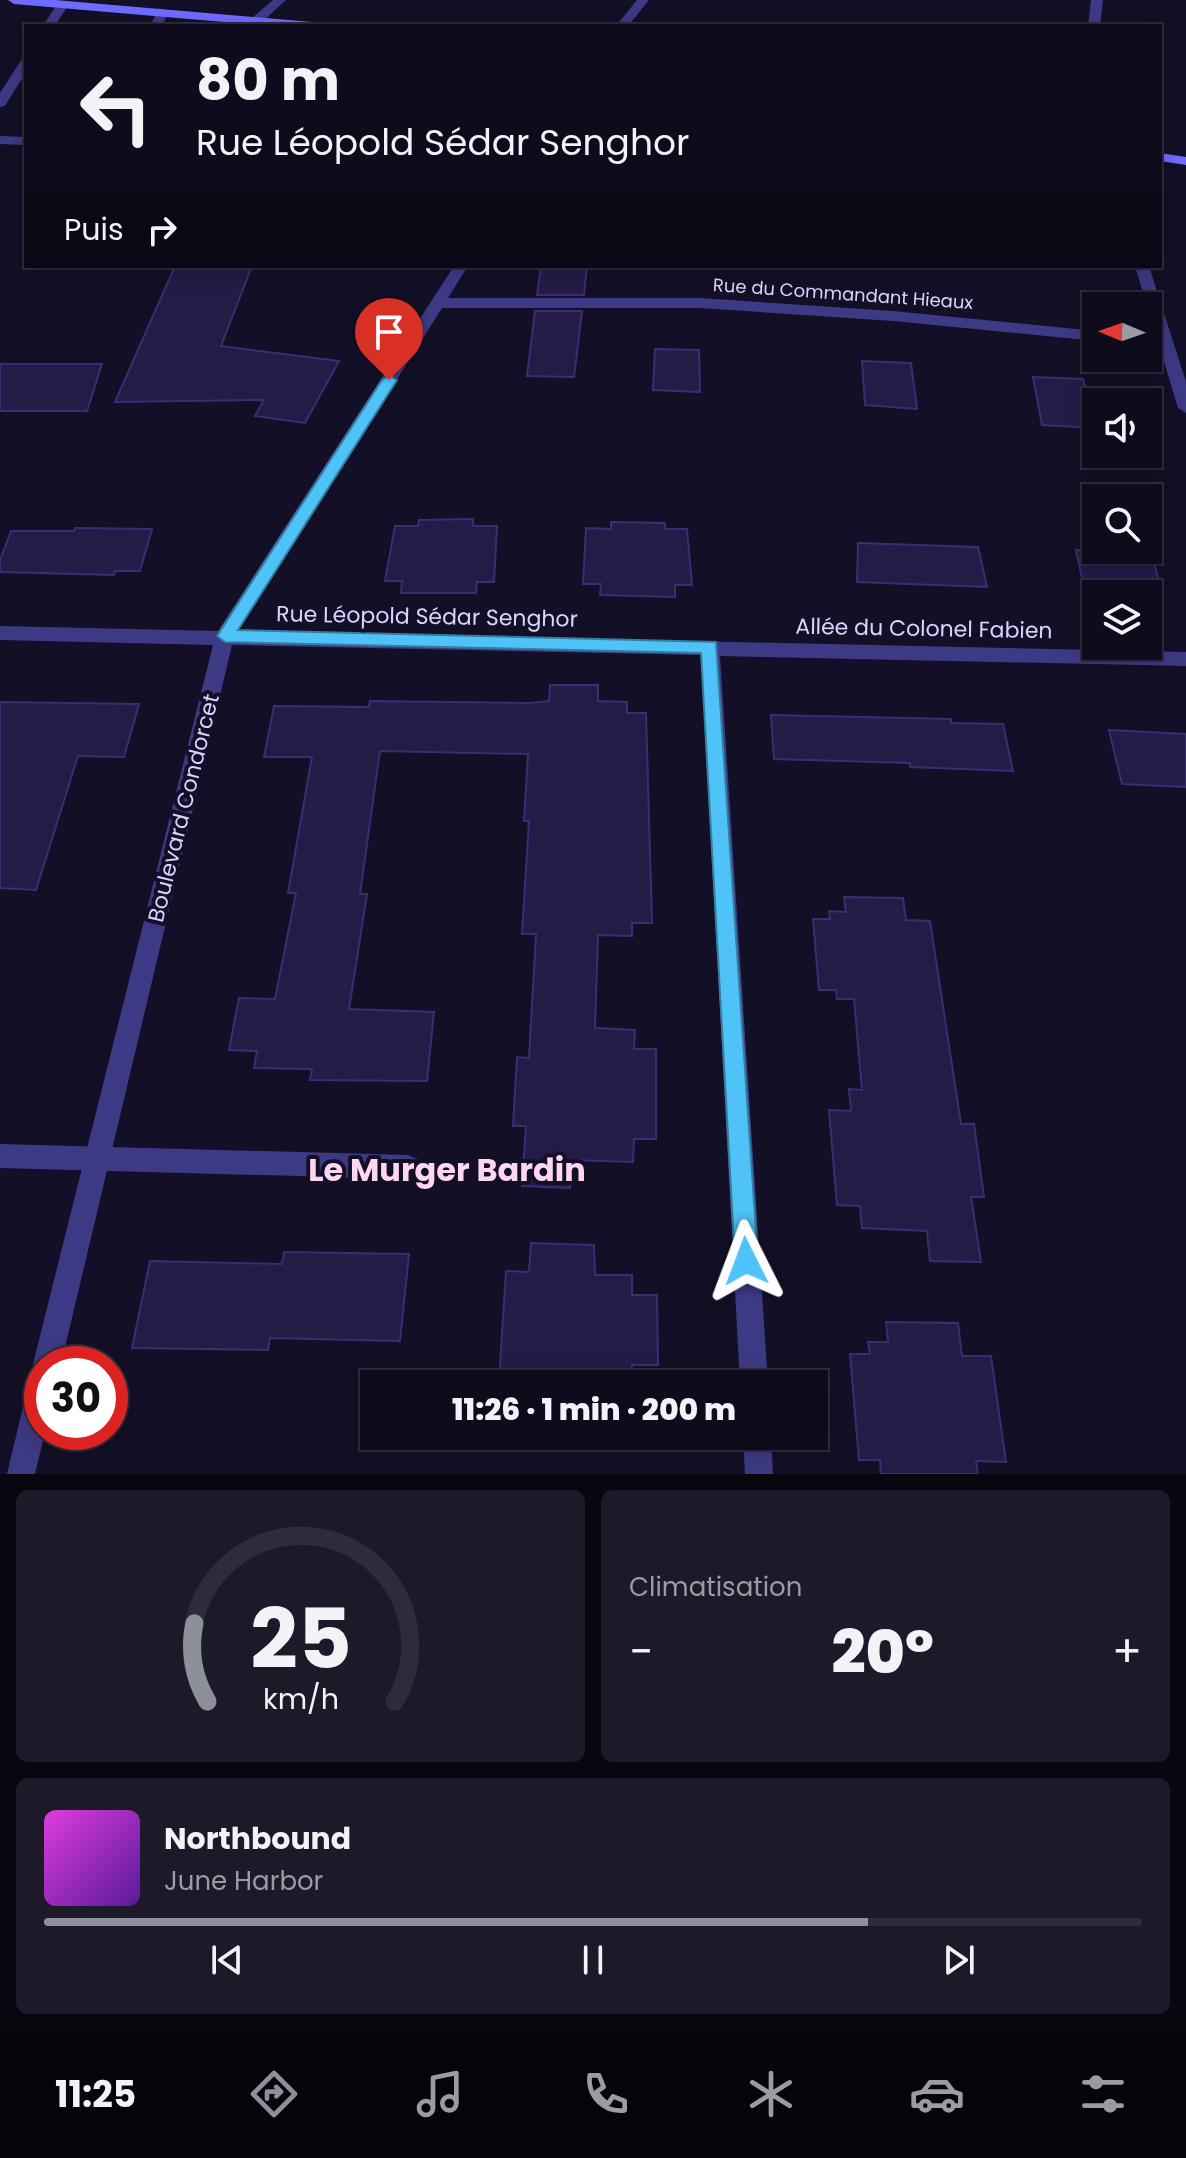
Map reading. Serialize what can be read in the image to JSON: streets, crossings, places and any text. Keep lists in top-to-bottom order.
{
  "streets": {
    "street": [
      "Rue du Commandant Hieaux",
      "Rue Léopold Sédar Senghor",
      "Allée du Colonel Fabien",
      "Boulevard Condorcet"
    ]
  },
  "crossings": [
    ["Rue du Commandant Hieaux", "Boulevard Condorcet"],
    ["Rue Léopold Sédar Senghor", "Allée du Colonel Fabien"],
    ["Rue Léopold Sédar Senghor", "Boulevard Condorcet"]
  ],
  "districts": ["Le Murger Bardin"],
  "north": "left",
  "page": {
    "turn": ["80 m", "Rue Léopold Sédar Senghor"],
    "then": "Puis",
    "limit": "30",
    "trip": "11:26 · 1 min · 200 m",
    "tile": "Climatisation",
    "heat": ["−", "20°", "+"],
    "song": ["Northbound", "June Harbor"],
    "tabs": "11:25",
    "gauge": ["25", "km/h"]
  }
}
